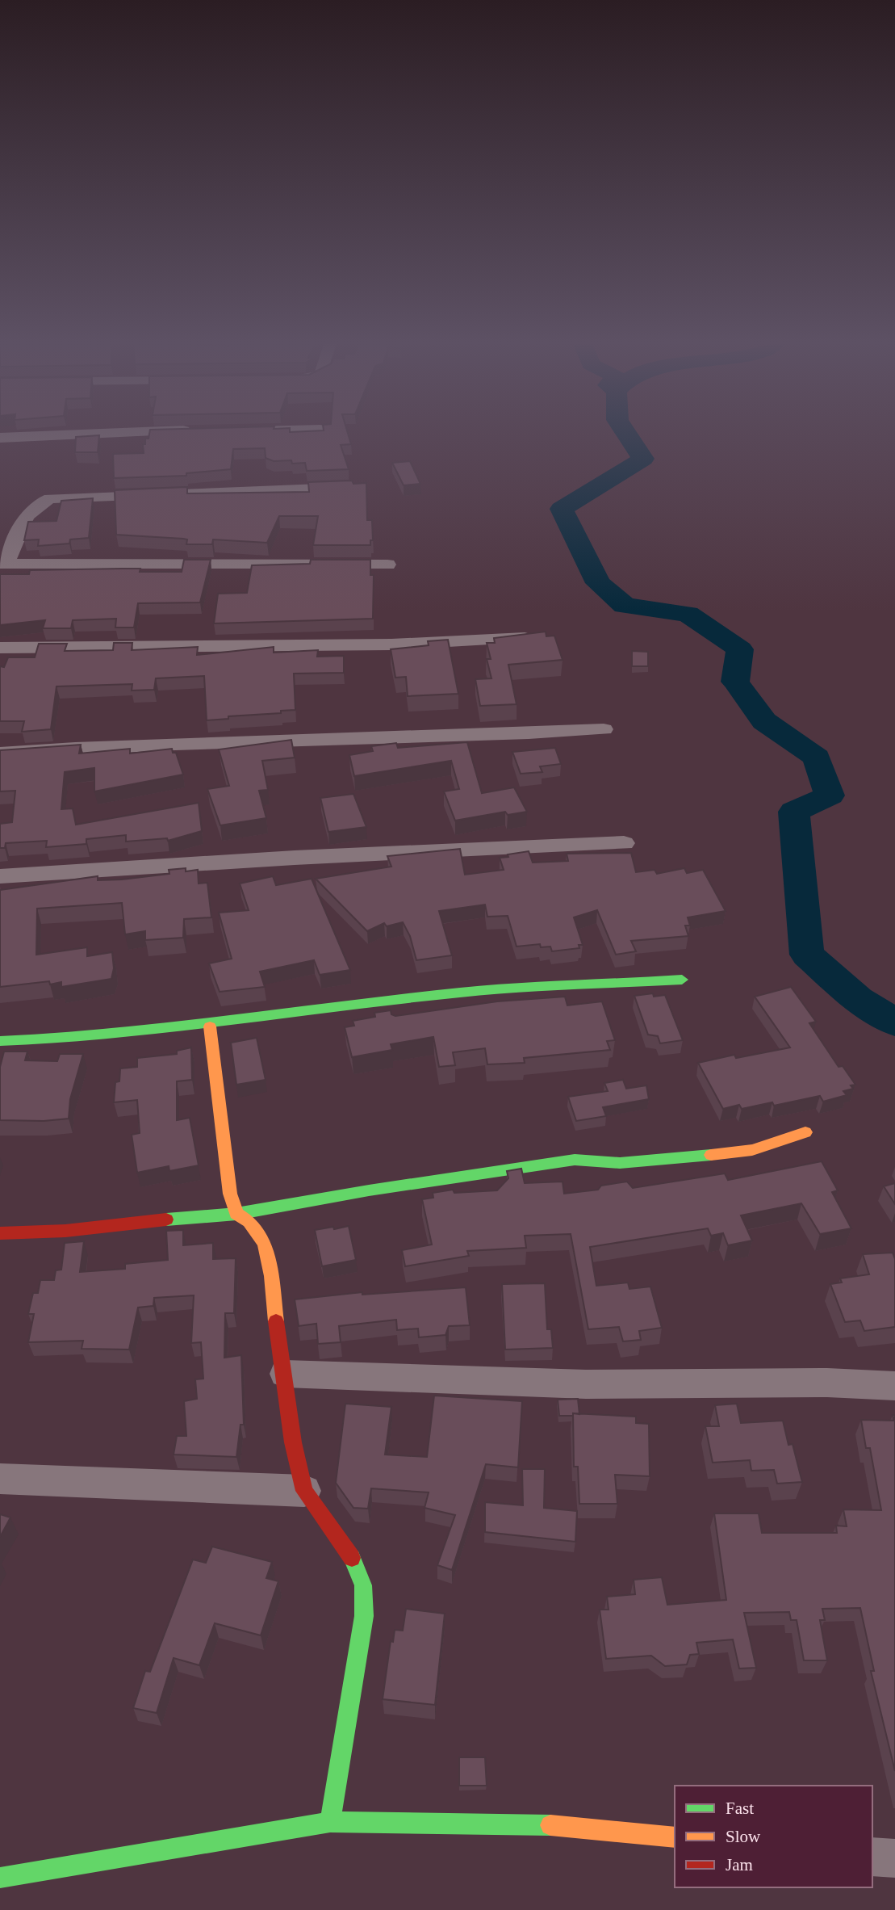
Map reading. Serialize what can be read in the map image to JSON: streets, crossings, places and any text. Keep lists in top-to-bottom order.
{
  "legend": ["Fast", "Slow", "Jam"]
}
